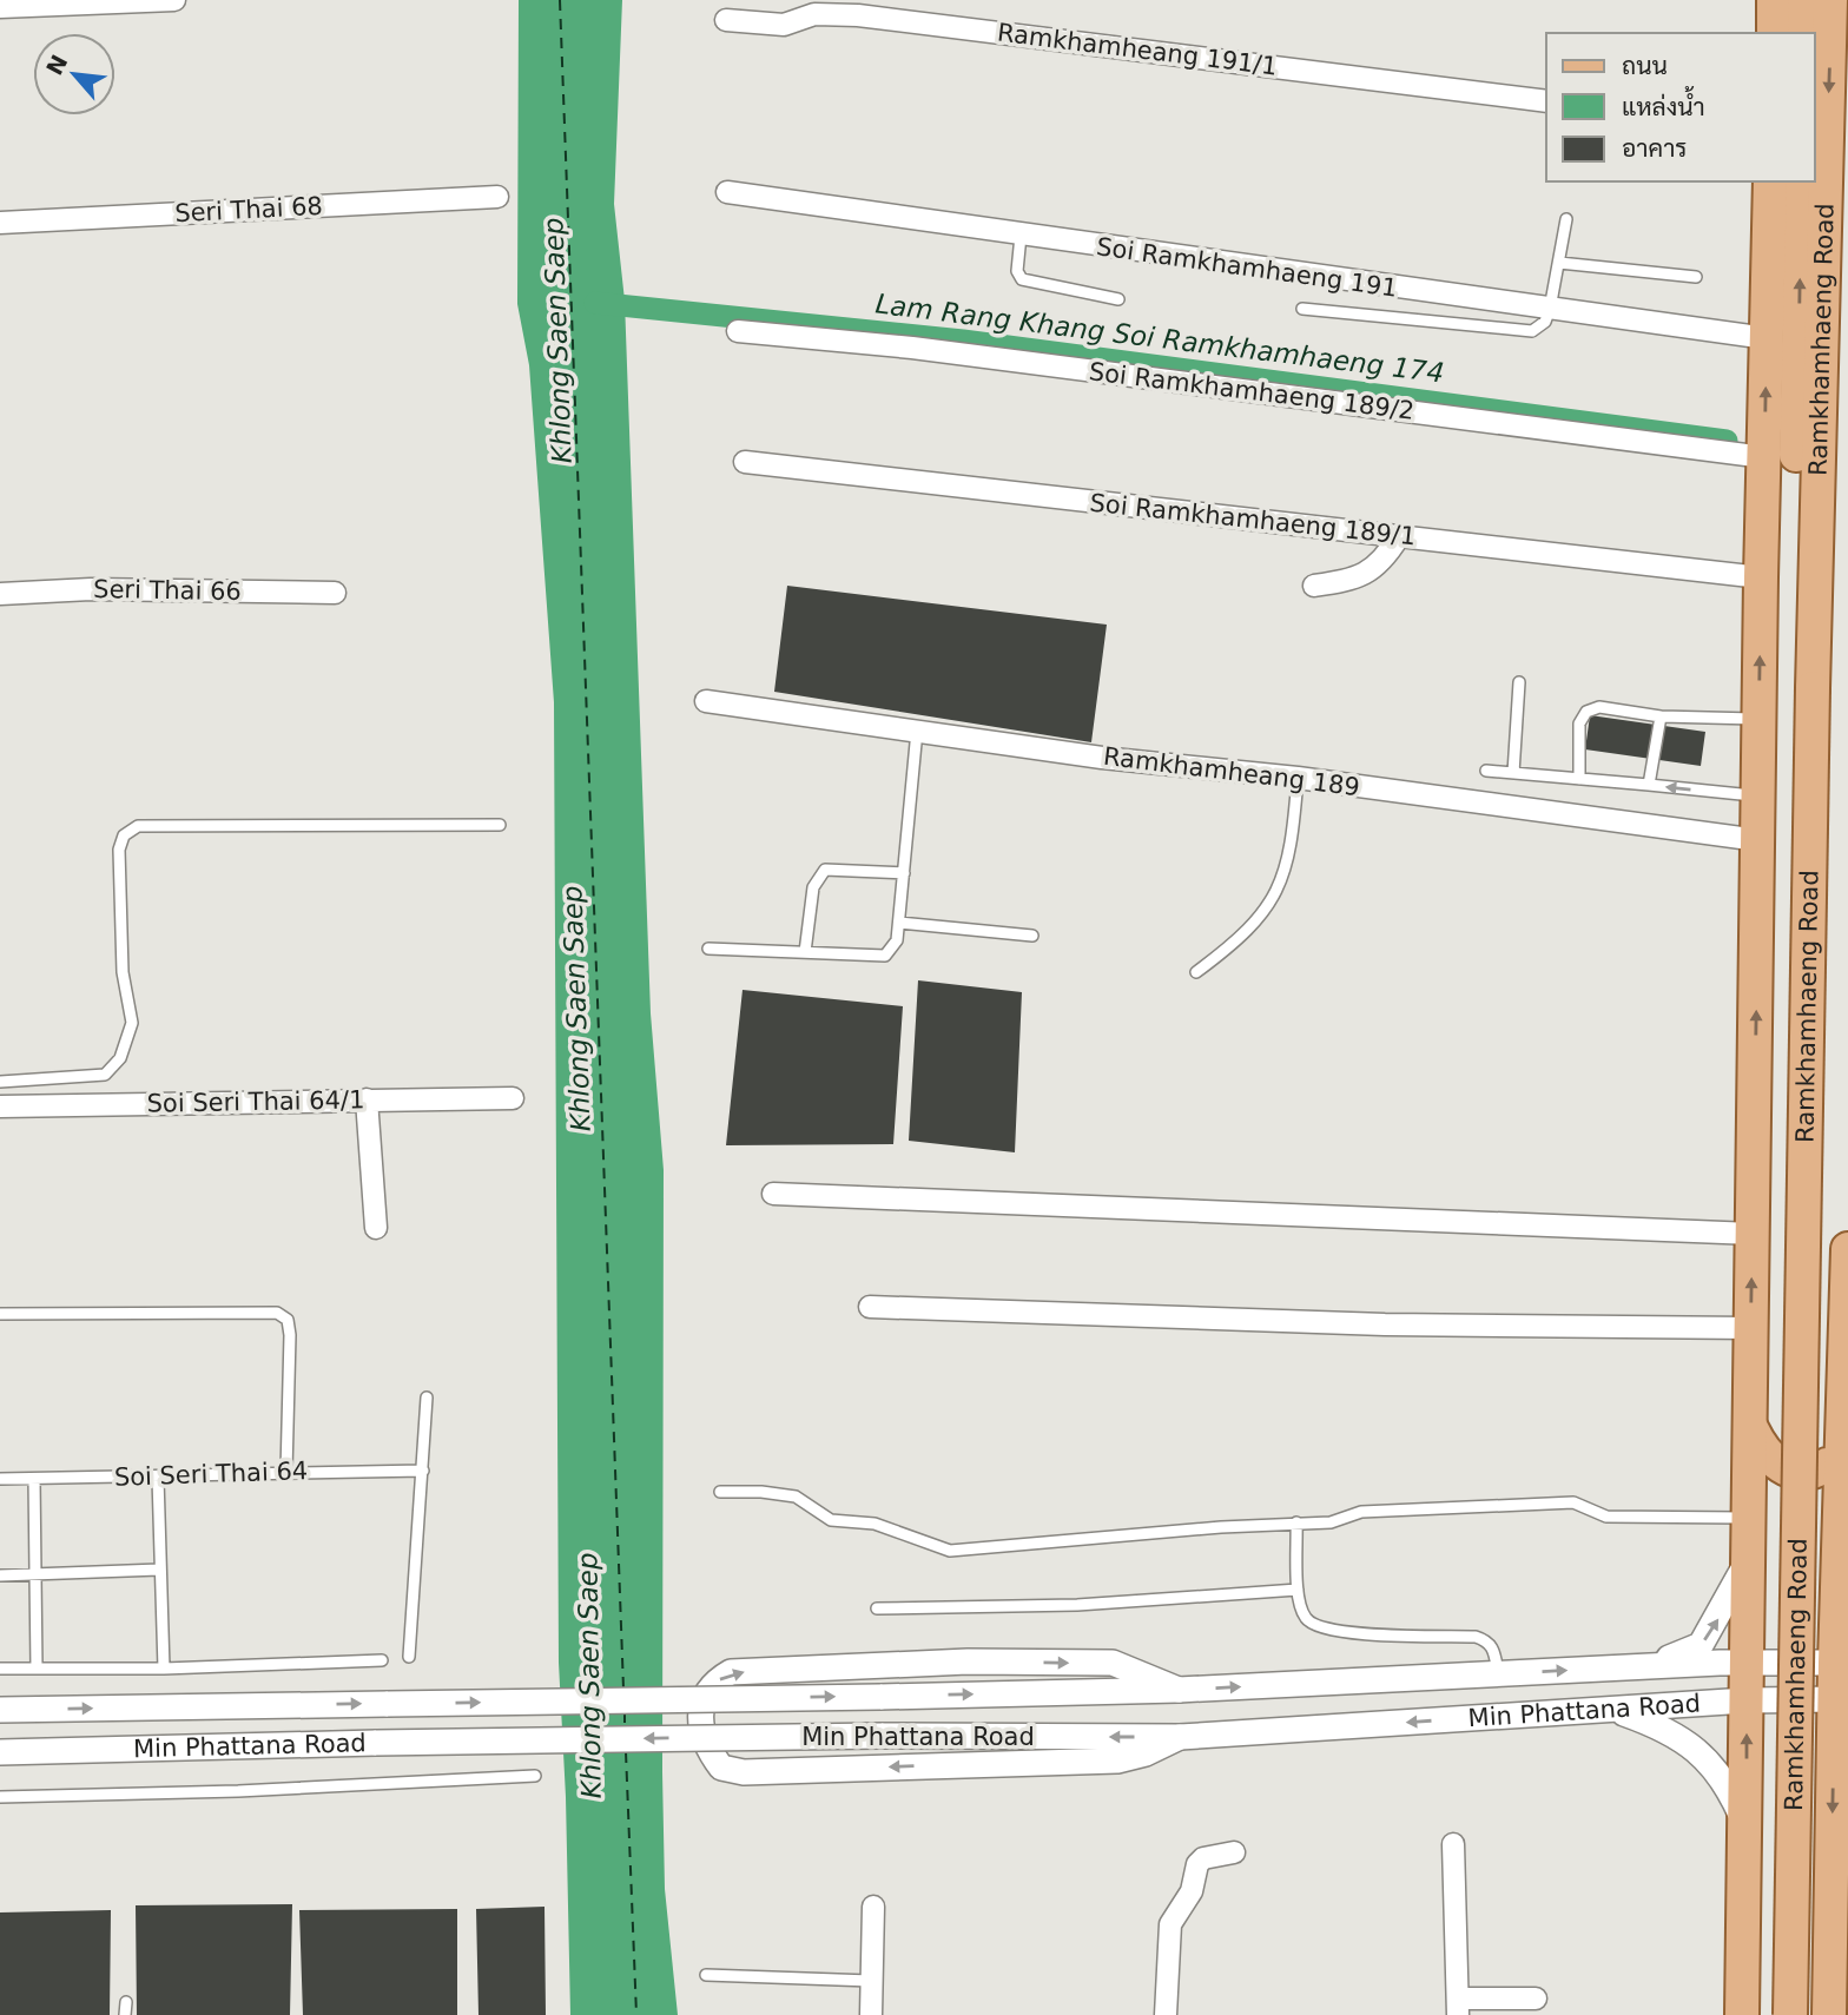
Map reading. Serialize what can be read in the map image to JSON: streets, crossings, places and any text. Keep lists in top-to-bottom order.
{
  "streets": {
    "main road": ["Ramkhamhaeng Road"],
    "street": [
      "Ramkhamheang 191/1",
      "Seri Thai 68",
      "Soi Ramkhamhaeng 191",
      "Soi Ramkhamhaeng 189/2",
      "Soi Ramkhamhaeng 189/1",
      "Seri Thai 66",
      "Ramkhamheang 189",
      "Soi Seri Thai 64/1",
      "Min Phattana Road"
    ],
    "lane": ["Soi Seri Thai 64"]
  },
  "crossings": [
    ["Soi Ramkhamhaeng 191", "Ramkhamhaeng Road"],
    ["Ramkhamhaeng Road", "Soi Ramkhamhaeng 189/2"],
    ["Ramkhamhaeng Road", "Soi Ramkhamhaeng 189/1"],
    ["Ramkhamhaeng Road", "Ramkhamheang 189"],
    ["Ramkhamhaeng Road", "Min Phattana Road"]
  ],
  "water": ["Lam Rang Khang Soi Ramkhamhaeng 174", "Khlong Saen Saep"],
  "legend": ["ถนน", "แหล่งน้ำ", "อาคาร"],
  "north": "top left"
}
